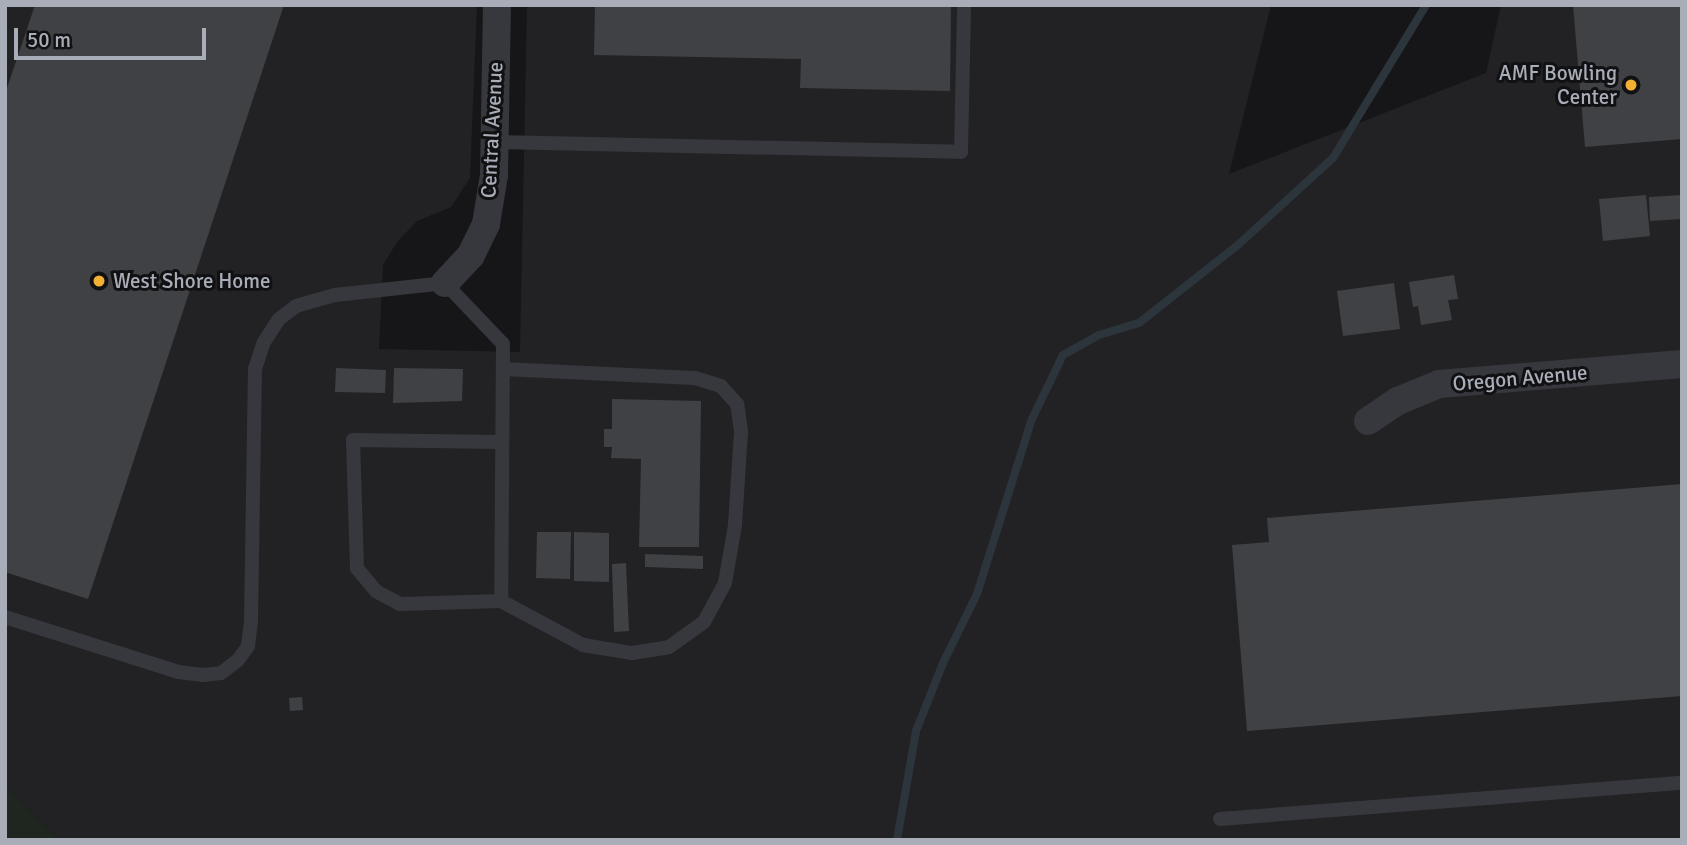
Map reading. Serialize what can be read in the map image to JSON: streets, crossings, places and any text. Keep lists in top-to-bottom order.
{
  "streets": {
    "street": ["Central Avenue", "Oregon Avenue"]
  },
  "places": ["AMF Bowling Center", "West Shore Home"],
  "scale_bar": "50 m"
}
